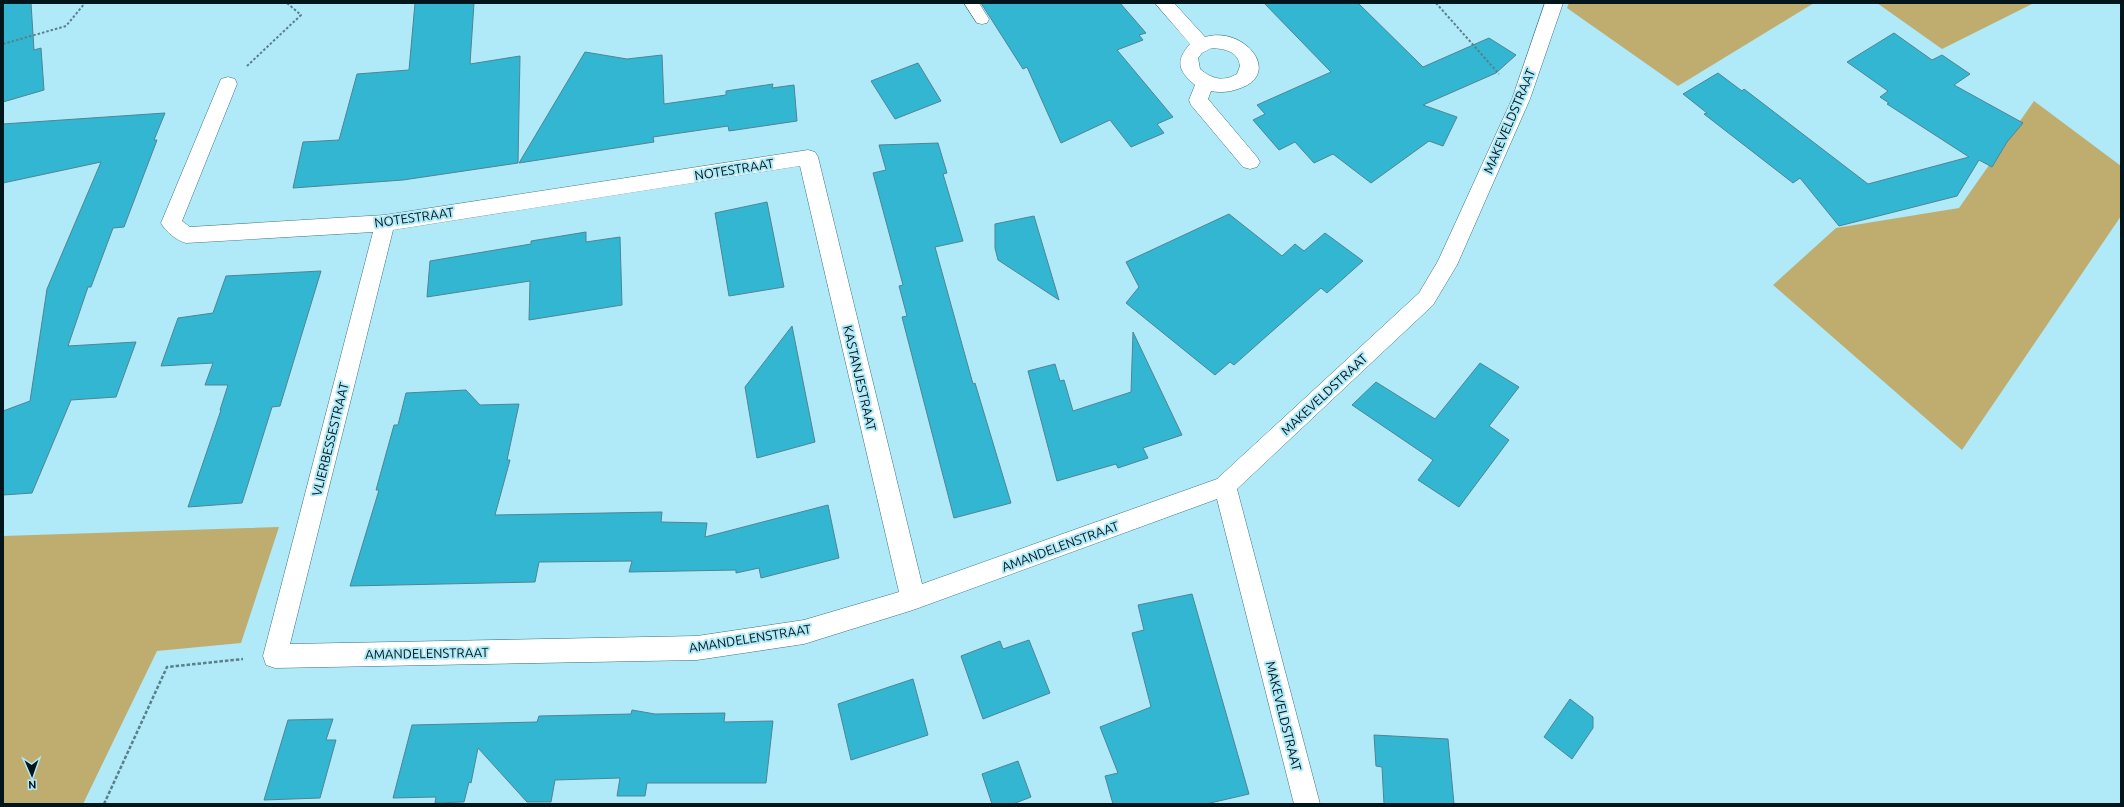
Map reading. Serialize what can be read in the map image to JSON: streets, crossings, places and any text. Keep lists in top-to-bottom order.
{
  "streets": {
    "street": [
      "MAKEVELDSTRAAT",
      "NOTESTRAAT",
      "KASTANJESTRAAT",
      "VLIERBESSESTRAAT",
      "AMANDELENSTRAAT"
    ]
  },
  "crossings": [
    ["MAKEVELDSTRAAT", "AMANDELENSTRAAT"],
    ["NOTESTRAAT", "KASTANJESTRAAT"],
    ["NOTESTRAAT", "VLIERBESSESTRAAT"],
    ["KASTANJESTRAAT", "AMANDELENSTRAAT"],
    ["VLIERBESSESTRAAT", "AMANDELENSTRAAT"]
  ],
  "north": "bottom"
}
